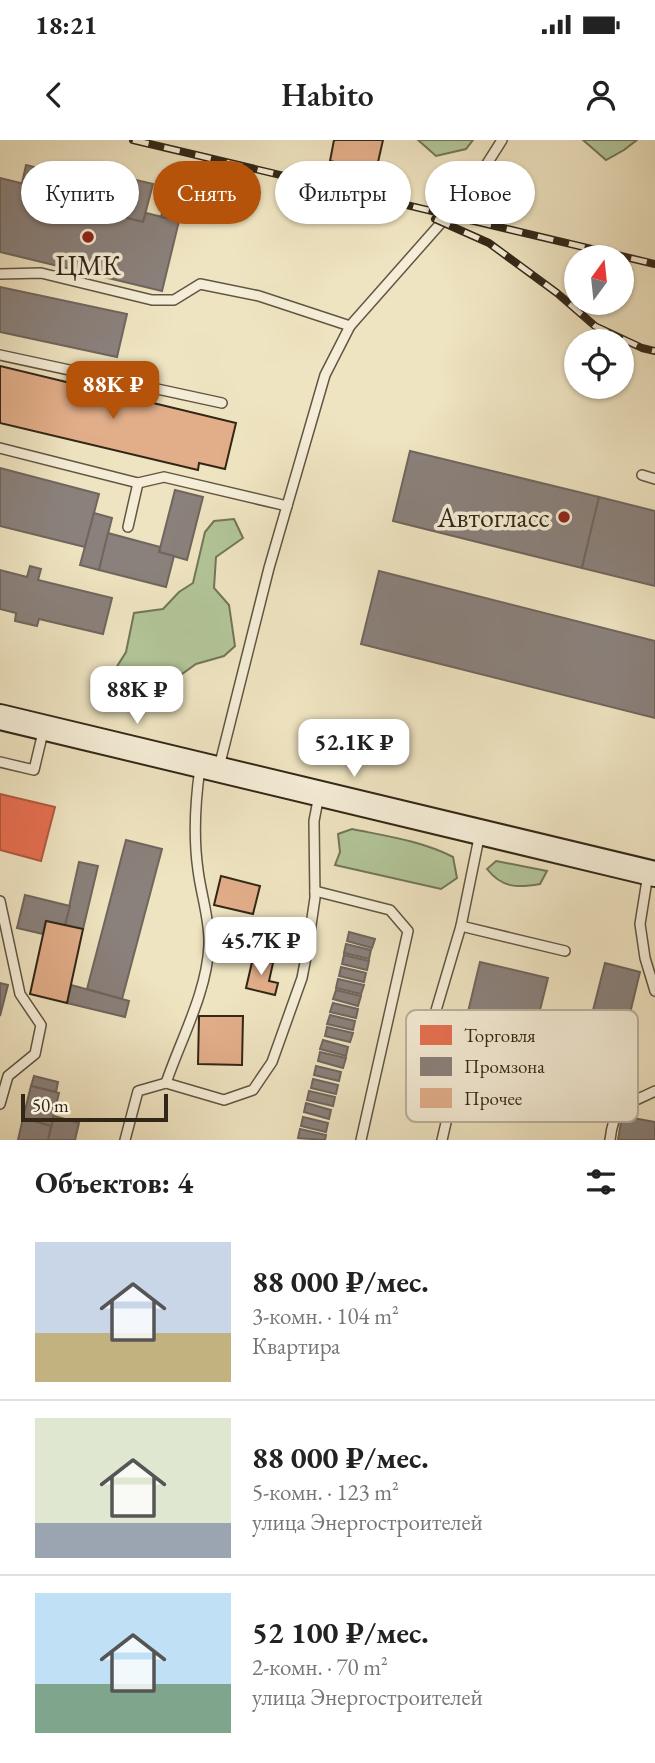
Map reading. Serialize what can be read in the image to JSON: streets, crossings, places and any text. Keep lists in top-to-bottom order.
{
  "places": ["ЦМК", "Автогласс"],
  "legend": ["Торговля", "Промзона", "Прочее"],
  "scale_bar": "50 m",
  "north": "top",
  "page": {
    "status": "18:21",
    "header": "Habito",
    "chip": [
      "Купить",
      "Снять",
      "Фильтры",
      "Новое"
    ],
    "price": [
      "88K ₽",
      "88K ₽",
      "52.1K ₽",
      "45.7K ₽"
    ],
    "scale": "50 m",
    "heading": "Объектов: 4",
    "list": [
      {
        "name": "88 000 ₽/мес.",
        "note": "3-комн. · 104 m² · Квартира"
      },
      {
        "name": "88 000 ₽/мес.",
        "note": "5-комн. · 123 m² · улица Энергостроителей"
      },
      {
        "name": "52 100 ₽/мес.",
        "note": "2-комн. · 70 m² · улица Энергостроителей"
      }
    ]
  }
}
